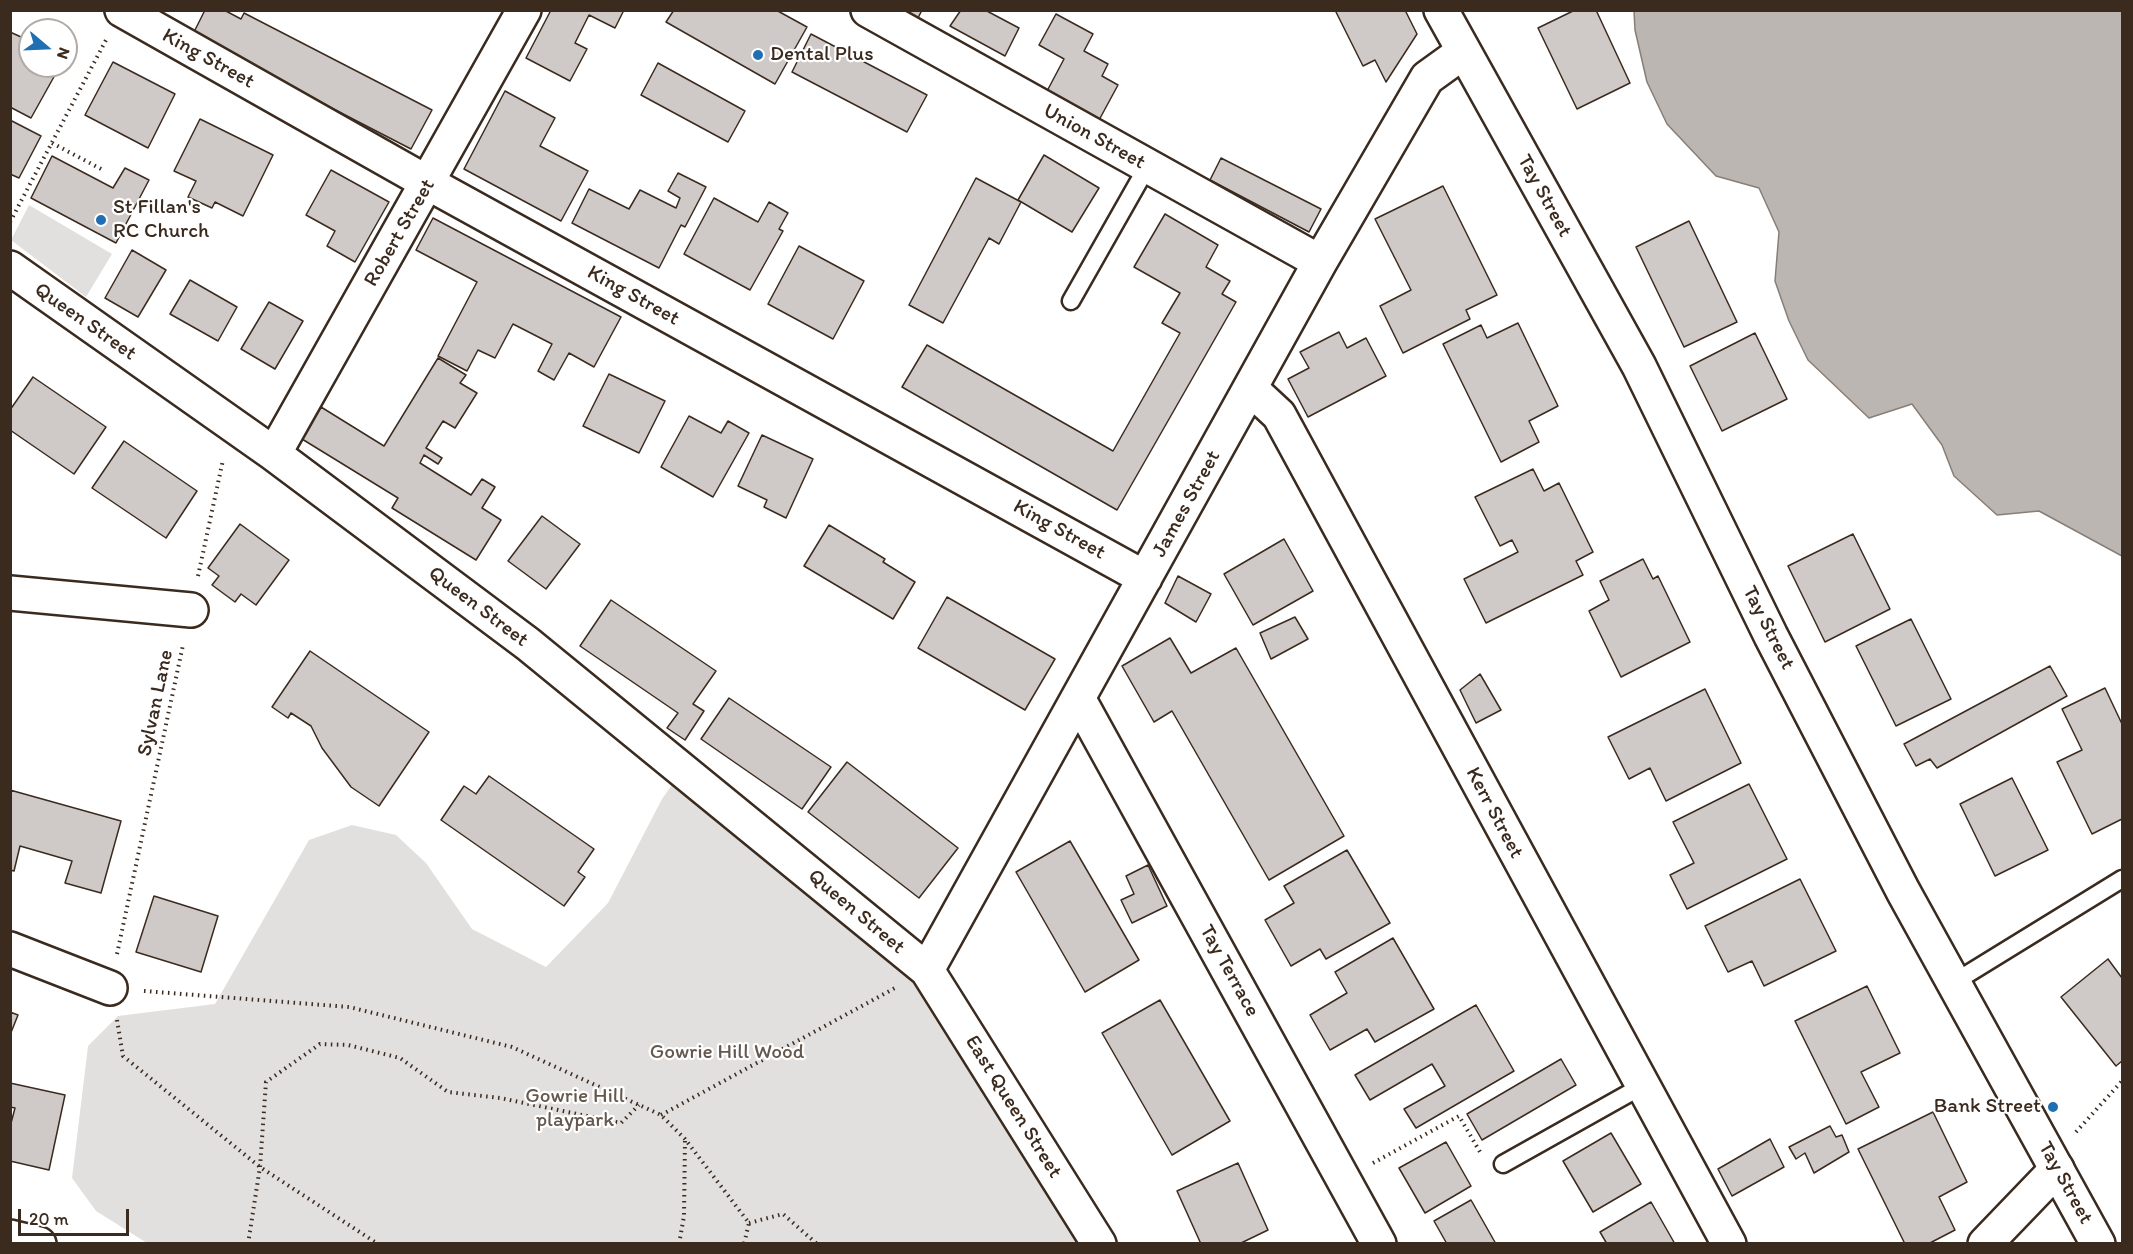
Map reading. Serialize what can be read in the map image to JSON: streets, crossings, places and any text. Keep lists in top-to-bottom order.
{
  "streets": {
    "street": [
      "King Street",
      "Union Street",
      "Tay Street",
      "Robert Street",
      "Queen Street",
      "James Street",
      "Kerr Street",
      "Tay Terrace",
      "East Queen Street"
    ],
    "path": ["Sylvan Lane"]
  },
  "crossings": [
    ["King Street", "Robert Street"],
    ["King Street", "James Street"],
    ["Union Street", "James Street"],
    ["Tay Street", "James Street"],
    ["Robert Street", "Queen Street"],
    ["Queen Street", "James Street"],
    ["Queen Street", "Sylvan Lane"],
    ["Queen Street", "East Queen Street"],
    ["James Street", "Kerr Street"],
    ["James Street", "Tay Terrace"],
    ["James Street", "East Queen Street"]
  ],
  "parks": ["Gowrie Hill Wood", "Gowrie Hill playpark"],
  "places": ["Dental Plus", "St Fillan's RC Church", "Bank Street"],
  "scale_bar": "20 m",
  "north": "right"
}
